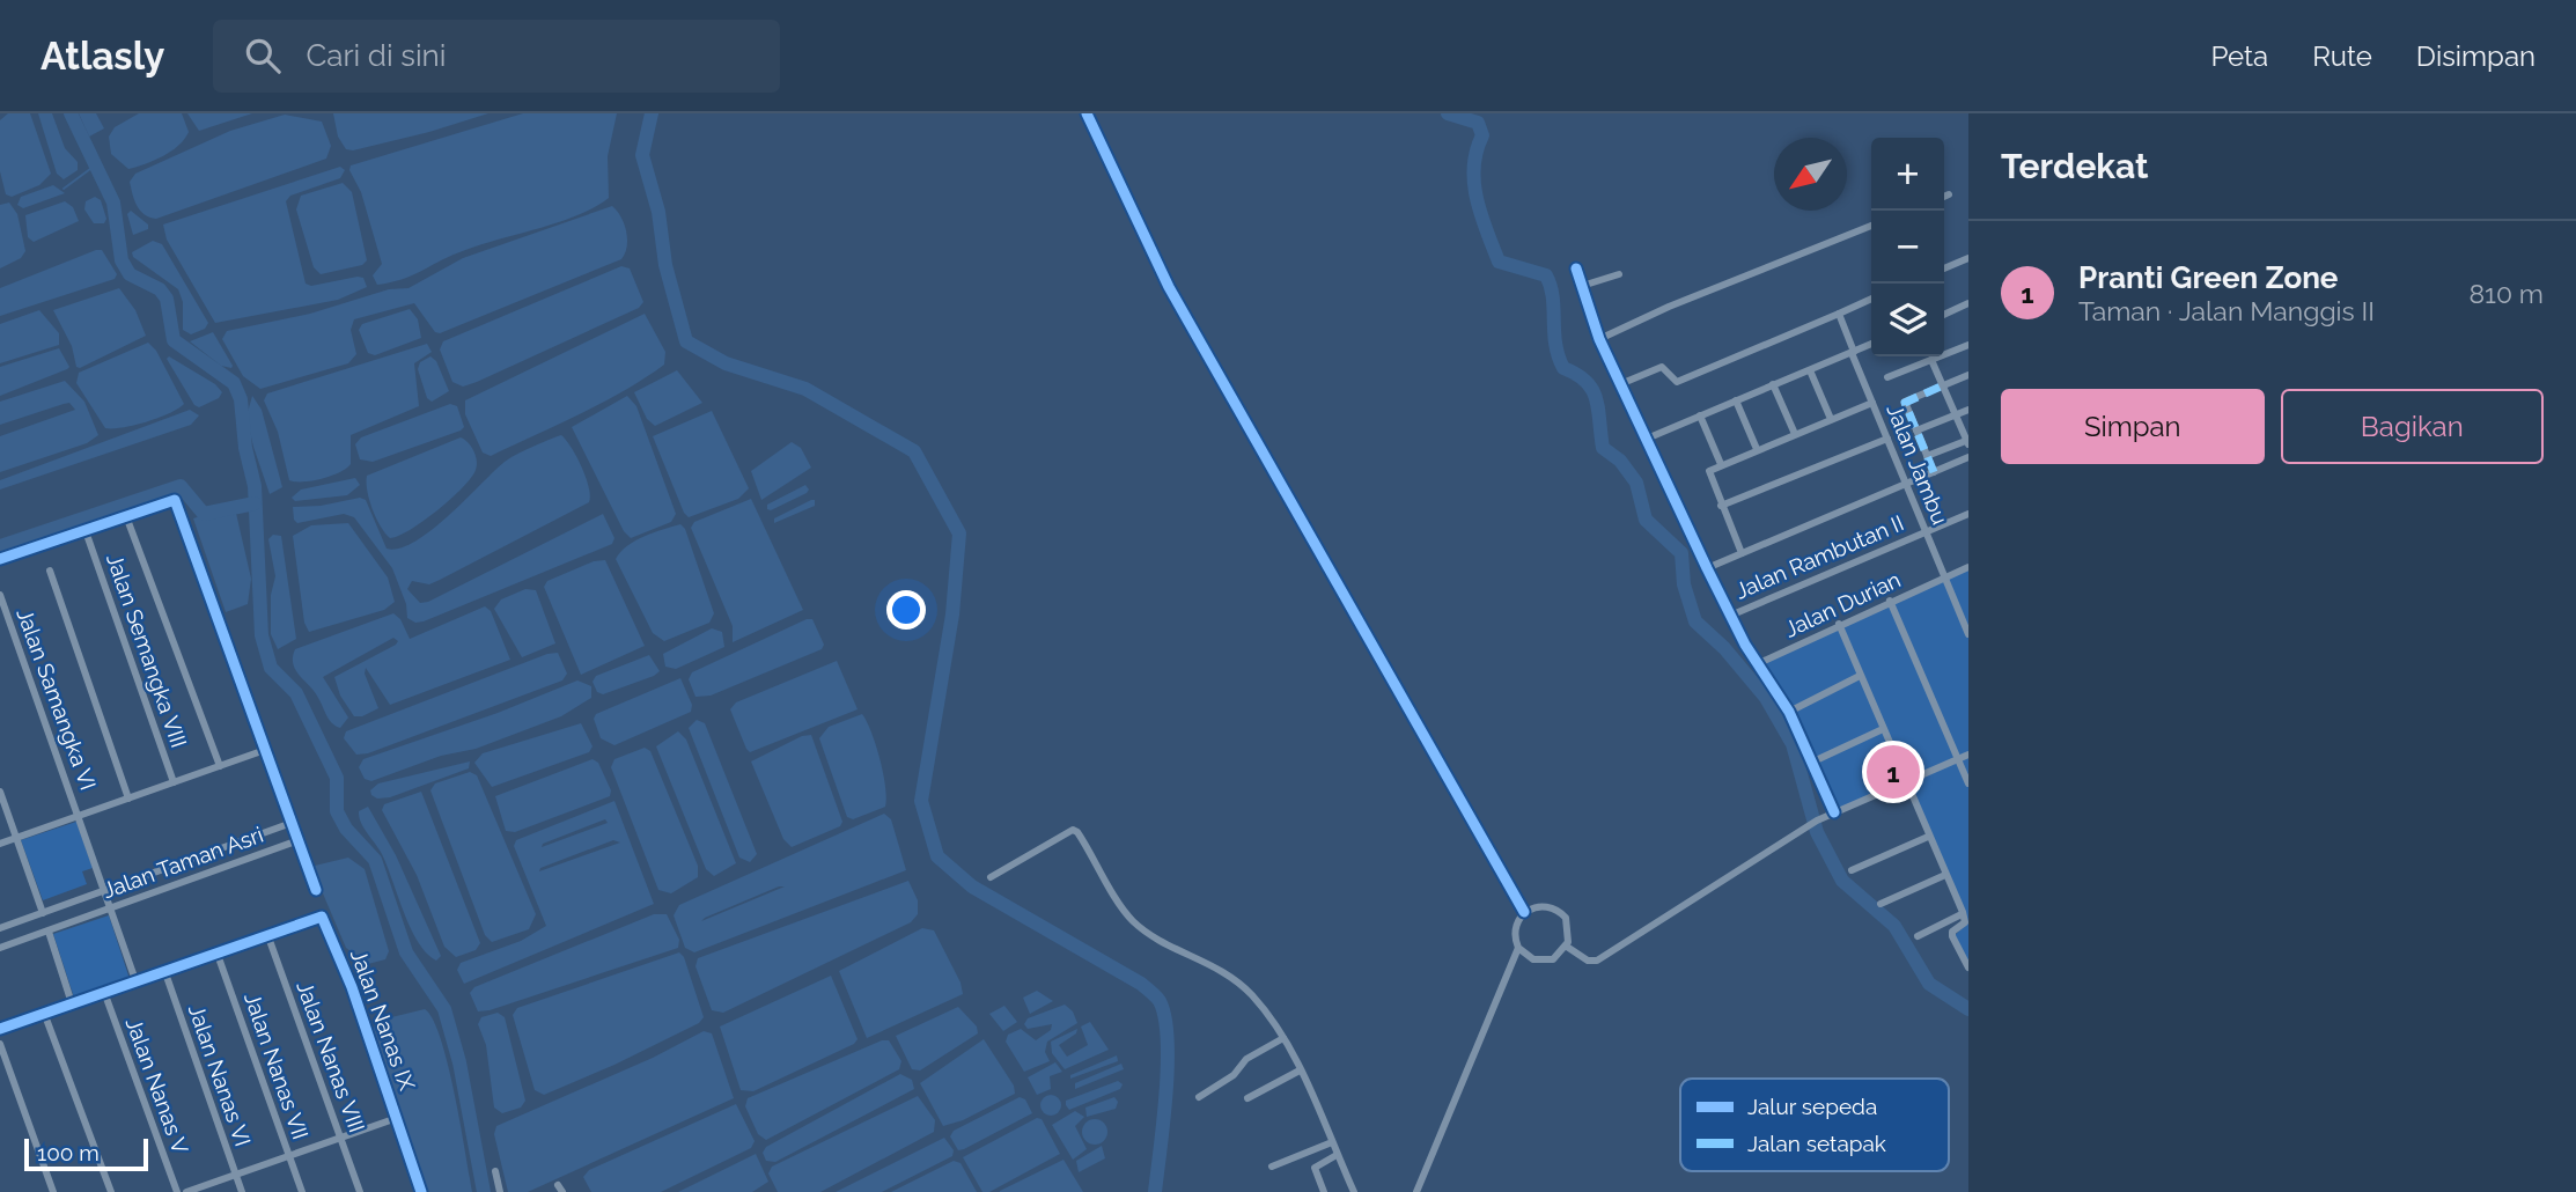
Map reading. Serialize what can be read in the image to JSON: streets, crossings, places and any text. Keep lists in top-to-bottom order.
{
  "streets": {
    "street": [
      "Jalan Jambu",
      "Jalan Rambutan II",
      "Jalan Durian",
      "Jalan Semangka VIII",
      "Jalan Samangka VI",
      "Jalan Taman Asri",
      "Jalan Nanas IX",
      "Jalan Nanas VIII",
      "Jalan Nanas VII",
      "Jalan Nanas VI",
      "Jalan Nanas V"
    ]
  },
  "crossings": [
    ["Jalan Jambu", "Jalan Rambutan II"],
    ["Jalan Jambu", "Jalan Durian"],
    ["Jalan Samangka VI", "Jalan Taman Asri"],
    ["Jalan Nanas IX", "Jalan Nanas VIII"]
  ],
  "legend": ["Jalur sepeda", "Jalan setapak"],
  "scale_bar": "100 m",
  "north": "bottom left",
  "page": {
    "header": "Atlasly",
    "search": "Cari di sini",
    "nav": ["Peta", "Rute", "Disimpan"],
    "heading": "Terdekat",
    "map_buttons": ["+", "−"],
    "list": [
      {
        "mark": "1",
        "name": "Pranti Green Zone",
        "note": "Taman · Jalan Manggis II",
        "value": "810 m"
      }
    ],
    "buttons": ["Simpan", "Bagikan"],
    "pins": "1",
    "scale": "100 m"
  }
}
